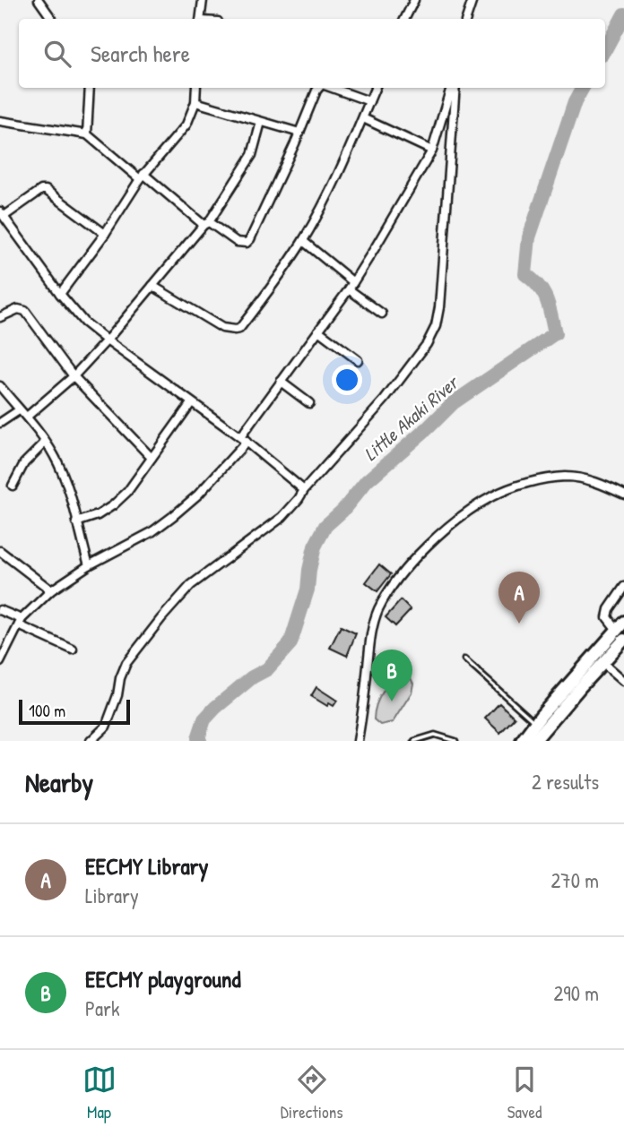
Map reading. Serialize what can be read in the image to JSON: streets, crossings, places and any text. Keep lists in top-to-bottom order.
{
  "water": ["Little Akaki River"],
  "scale_bar": "100 m",
  "page": {
    "search": "Search here",
    "pins": ["A", "B"],
    "scale": "100 m",
    "heading": ["Nearby", "2 results"],
    "list": [
      {
        "mark": "A",
        "name": "EECMY Library",
        "note": "Library",
        "value": "270 m"
      },
      {
        "mark": "B",
        "name": "EECMY playground",
        "note": "Park",
        "value": "290 m"
      }
    ],
    "nav": ["Map", "Directions", "Saved"]
  }
}
